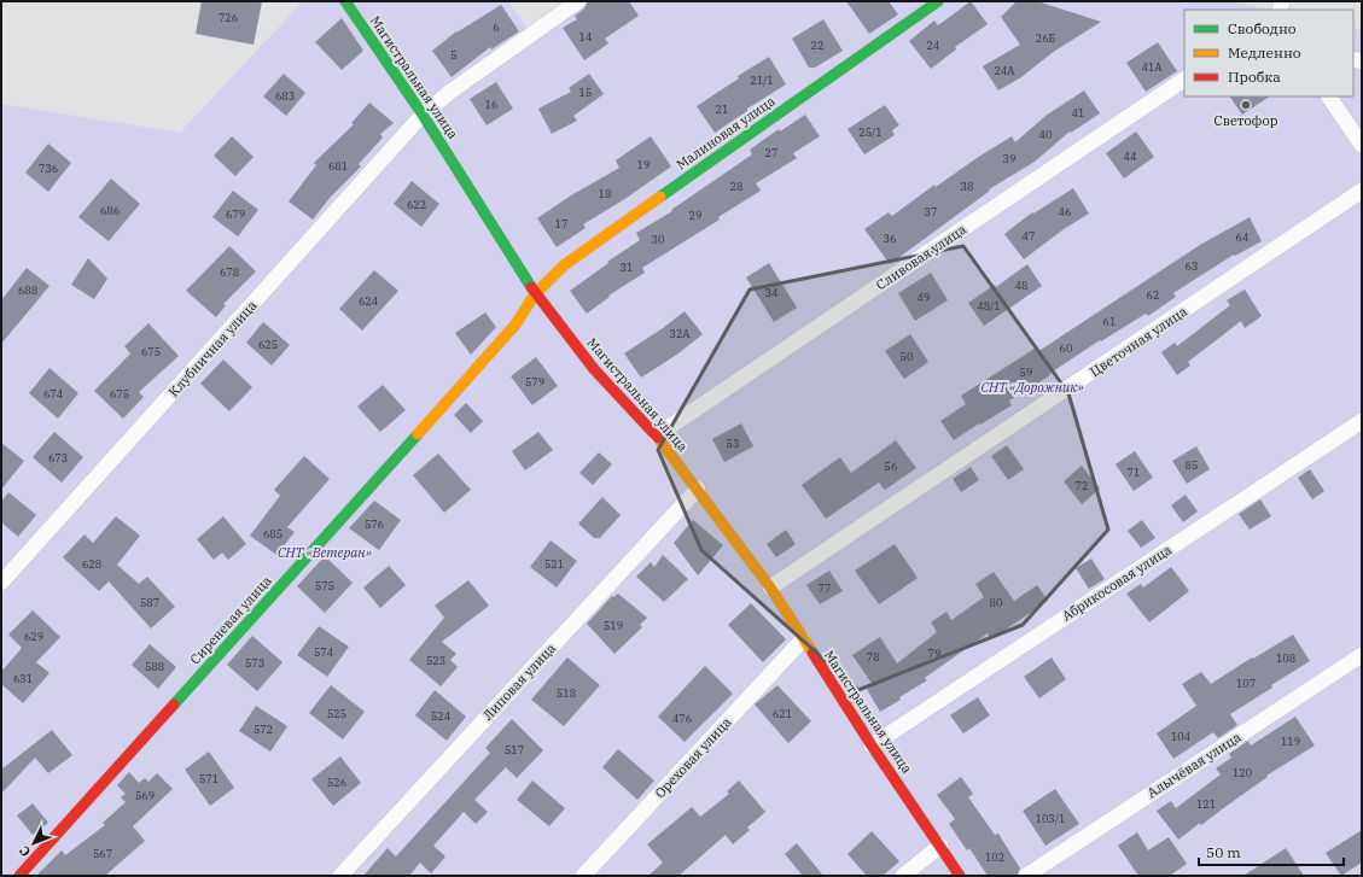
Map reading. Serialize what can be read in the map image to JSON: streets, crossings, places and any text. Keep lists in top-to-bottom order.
{
  "streets": {
    "street": [
      "Магистральная улица",
      "Малиновая улица",
      "Сливовая улица",
      "Цветочная улица",
      "Клубничная улица",
      "Абрикосовая улица",
      "Сиреневая улица",
      "Липовая улица",
      "Ореховая улица",
      "Алычёвая улица"
    ]
  },
  "crossings": [
    ["Магистральная улица", "Малиновая улица"],
    ["Магистральная улица", "Сливовая улица"],
    ["Магистральная улица", "Цветочная улица"],
    ["Магистральная улица", "Клубничная улица"],
    ["Магистральная улица", "Абрикосовая улица"],
    ["Магистральная улица", "Сиреневая улица"],
    ["Магистральная улица", "Липовая улица"],
    ["Магистральная улица", "Ореховая улица"],
    ["Малиновая улица", "Сиреневая улица"]
  ],
  "parks": ["СНТ «Дорожник»", "СНТ «Ветеран»"],
  "places": ["Светофор"],
  "house_numbers": [
    "726",
    "6",
    "14",
    "26Б",
    "22",
    "24",
    "5",
    "41А",
    "24А",
    "21/1",
    "15",
    "683",
    "16",
    "21",
    "41",
    "25/1",
    "40",
    "27",
    "44",
    "39",
    "19",
    "681",
    "736",
    "28",
    "38",
    "18",
    "622",
    "686",
    "37",
    "46",
    "679",
    "29",
    "17",
    "47",
    "64",
    "36",
    "30",
    "63",
    "31",
    "678",
    "48",
    "688",
    "34",
    "62",
    "49",
    "624",
    "48/1",
    "61",
    "32А",
    "625",
    "60",
    "675",
    "50",
    "59",
    "579",
    "674",
    "675",
    "53",
    "673",
    "85",
    "56",
    "71",
    "72",
    "576",
    "685",
    "628",
    "521",
    "575",
    "77",
    "587",
    "80",
    "519",
    "629",
    "574",
    "79",
    "78",
    "108",
    "523",
    "573",
    "588",
    "631",
    "107",
    "518",
    "525",
    "621",
    "524",
    "476",
    "572",
    "104",
    "119",
    "517",
    "120",
    "571",
    "526",
    "569",
    "121",
    "103/1",
    "567",
    "102"
  ],
  "legend": ["Свободно", "Медленно", "Пробка"],
  "scale_bar": "50 m",
  "north": "bottom left"
}
